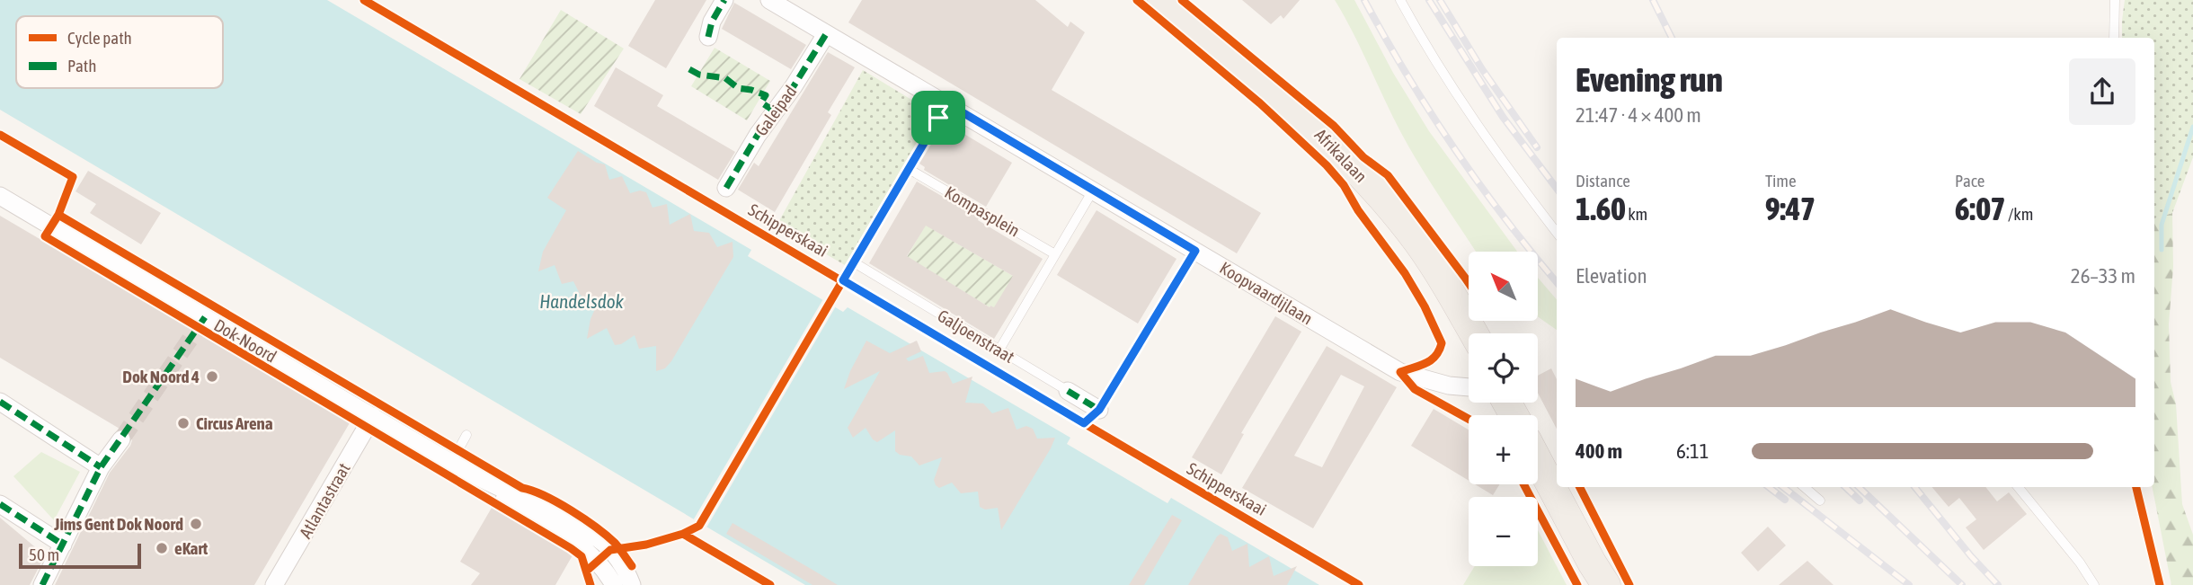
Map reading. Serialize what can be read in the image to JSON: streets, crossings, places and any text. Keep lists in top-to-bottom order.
{
  "streets": {
    "main road": ["Afrikalaan"],
    "street": [
      "Galeipad",
      "Koopvaardijlaan",
      "Galjoenstraat",
      "Dok-Noord",
      "Atlantastraat"
    ],
    "lane": ["Kompasplein"],
    "cycle path": ["Schipperskaai"]
  },
  "crossings": [
    ["Galeipad", "Koopvaardijlaan"],
    ["Dok-Noord", "Atlantastraat"]
  ],
  "water": ["Handelsdok"],
  "places": [
    "Dok Noord 4",
    "Circus Arena",
    "Jims Gent Dok Noord",
    "eKart"
  ],
  "legend": ["Cycle path", "Path"],
  "scale_bar": "50 m",
  "north": "top left",
  "page": {
    "heading": ["Evening run", "21:47 · 4 × 400 m"],
    "stats": [
      ["Distance", "1.60 km"],
      ["Time", "9:47"],
      ["Pace", "6:07 /km"]
    ],
    "map_buttons": ["+", "−"],
    "chart": ["Elevation", "26–33 m"],
    "list": [
      {
        "name": "400 m",
        "note": "6:11"
      }
    ],
    "scale": "50 m"
  }
}
